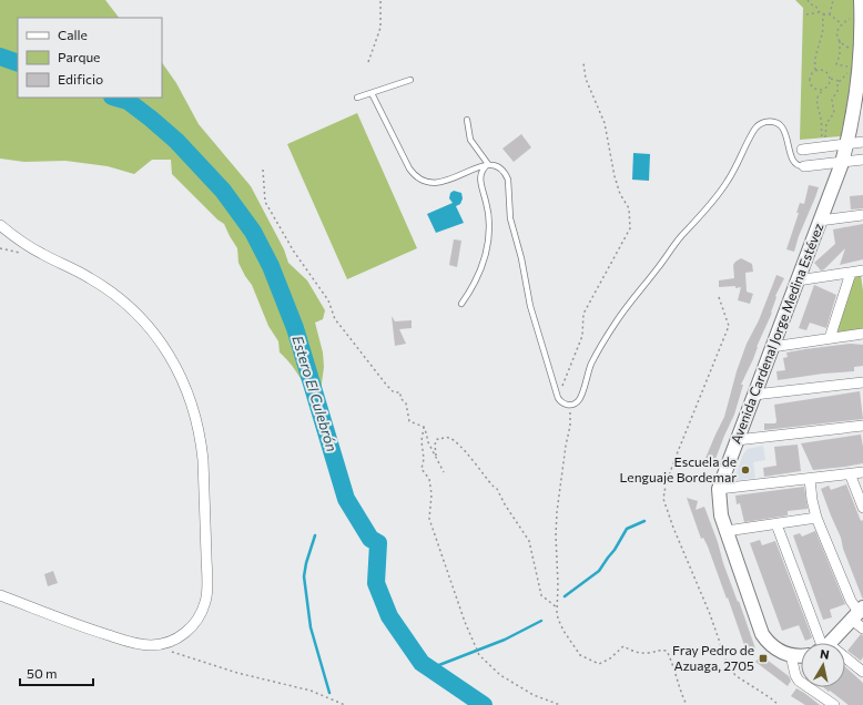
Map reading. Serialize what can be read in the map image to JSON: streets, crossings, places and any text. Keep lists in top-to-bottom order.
{
  "streets": {
    "street": ["Avenida Cardenal Jorge Medina Estévez"]
  },
  "water": ["Estero El Culebrón"],
  "places": {
    "other": ["Escuela de Lenguaje Bordemar"],
    "transit": ["Fray Pedro de Azuaga, 2705"]
  },
  "legend": ["Calle", "Parque", "Edificio"],
  "scale_bar": "50 m",
  "north": "top"
}
